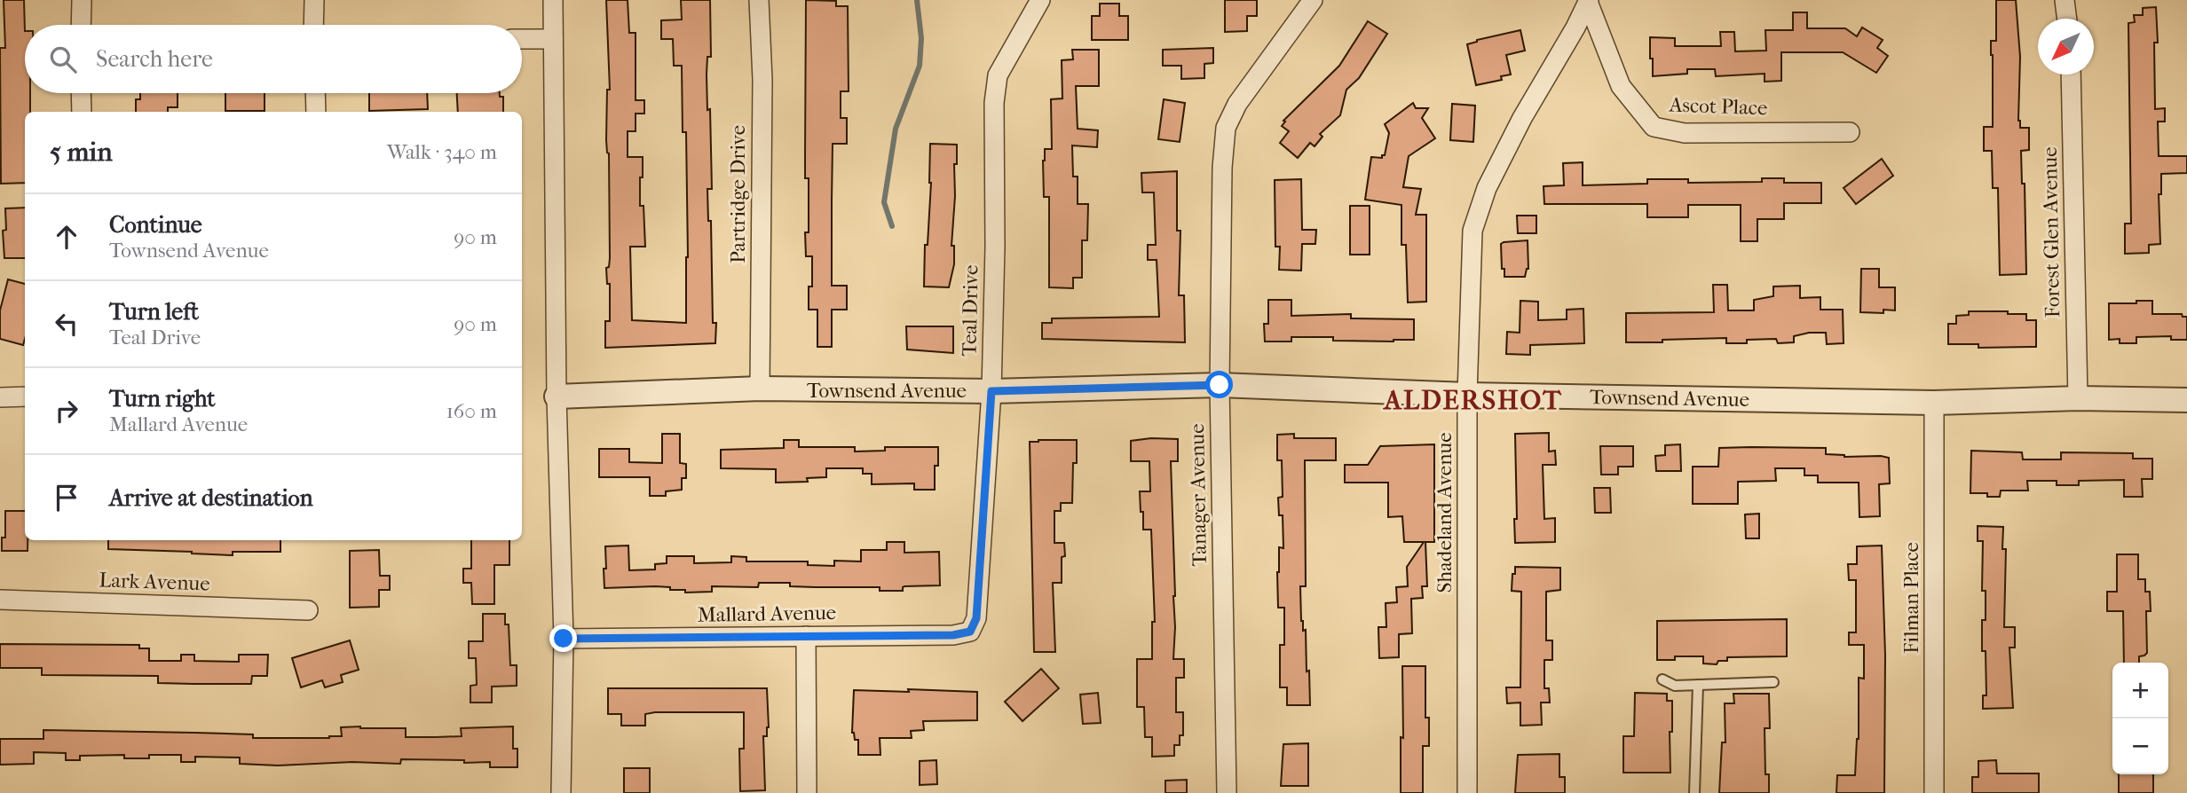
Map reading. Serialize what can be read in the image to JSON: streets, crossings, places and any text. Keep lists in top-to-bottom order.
{
  "streets": {
    "street": [
      "Ascot Place",
      "Partridge Drive",
      "Forest Glen Avenue",
      "Teal Drive",
      "Townsend Avenue",
      "Tanager Avenue",
      "Shadeland Avenue",
      "Lark Avenue",
      "Filman Place",
      "Mallard Avenue"
    ]
  },
  "crossings": [
    ["Ascot Place", "Shadeland Avenue"],
    ["Partridge Drive", "Townsend Avenue"],
    ["Forest Glen Avenue", "Townsend Avenue"],
    ["Teal Drive", "Townsend Avenue"],
    ["Teal Drive", "Mallard Avenue"],
    ["Townsend Avenue", "Tanager Avenue"],
    ["Townsend Avenue", "Shadeland Avenue"],
    ["Townsend Avenue", "Filman Place"]
  ],
  "districts": ["ALDERSHOT"],
  "north": "bottom left",
  "page": {
    "search": "Search here",
    "heading": ["5 min", "Walk · 340 m"],
    "list": [
      ["Continue", "Townsend Avenue", "90 m"],
      ["Turn left", "Teal Drive", "90 m"],
      ["Turn right", "Mallard Avenue", "160 m"],
      "Arrive at destination"
    ],
    "map_buttons": ["+", "−"]
  }
}
